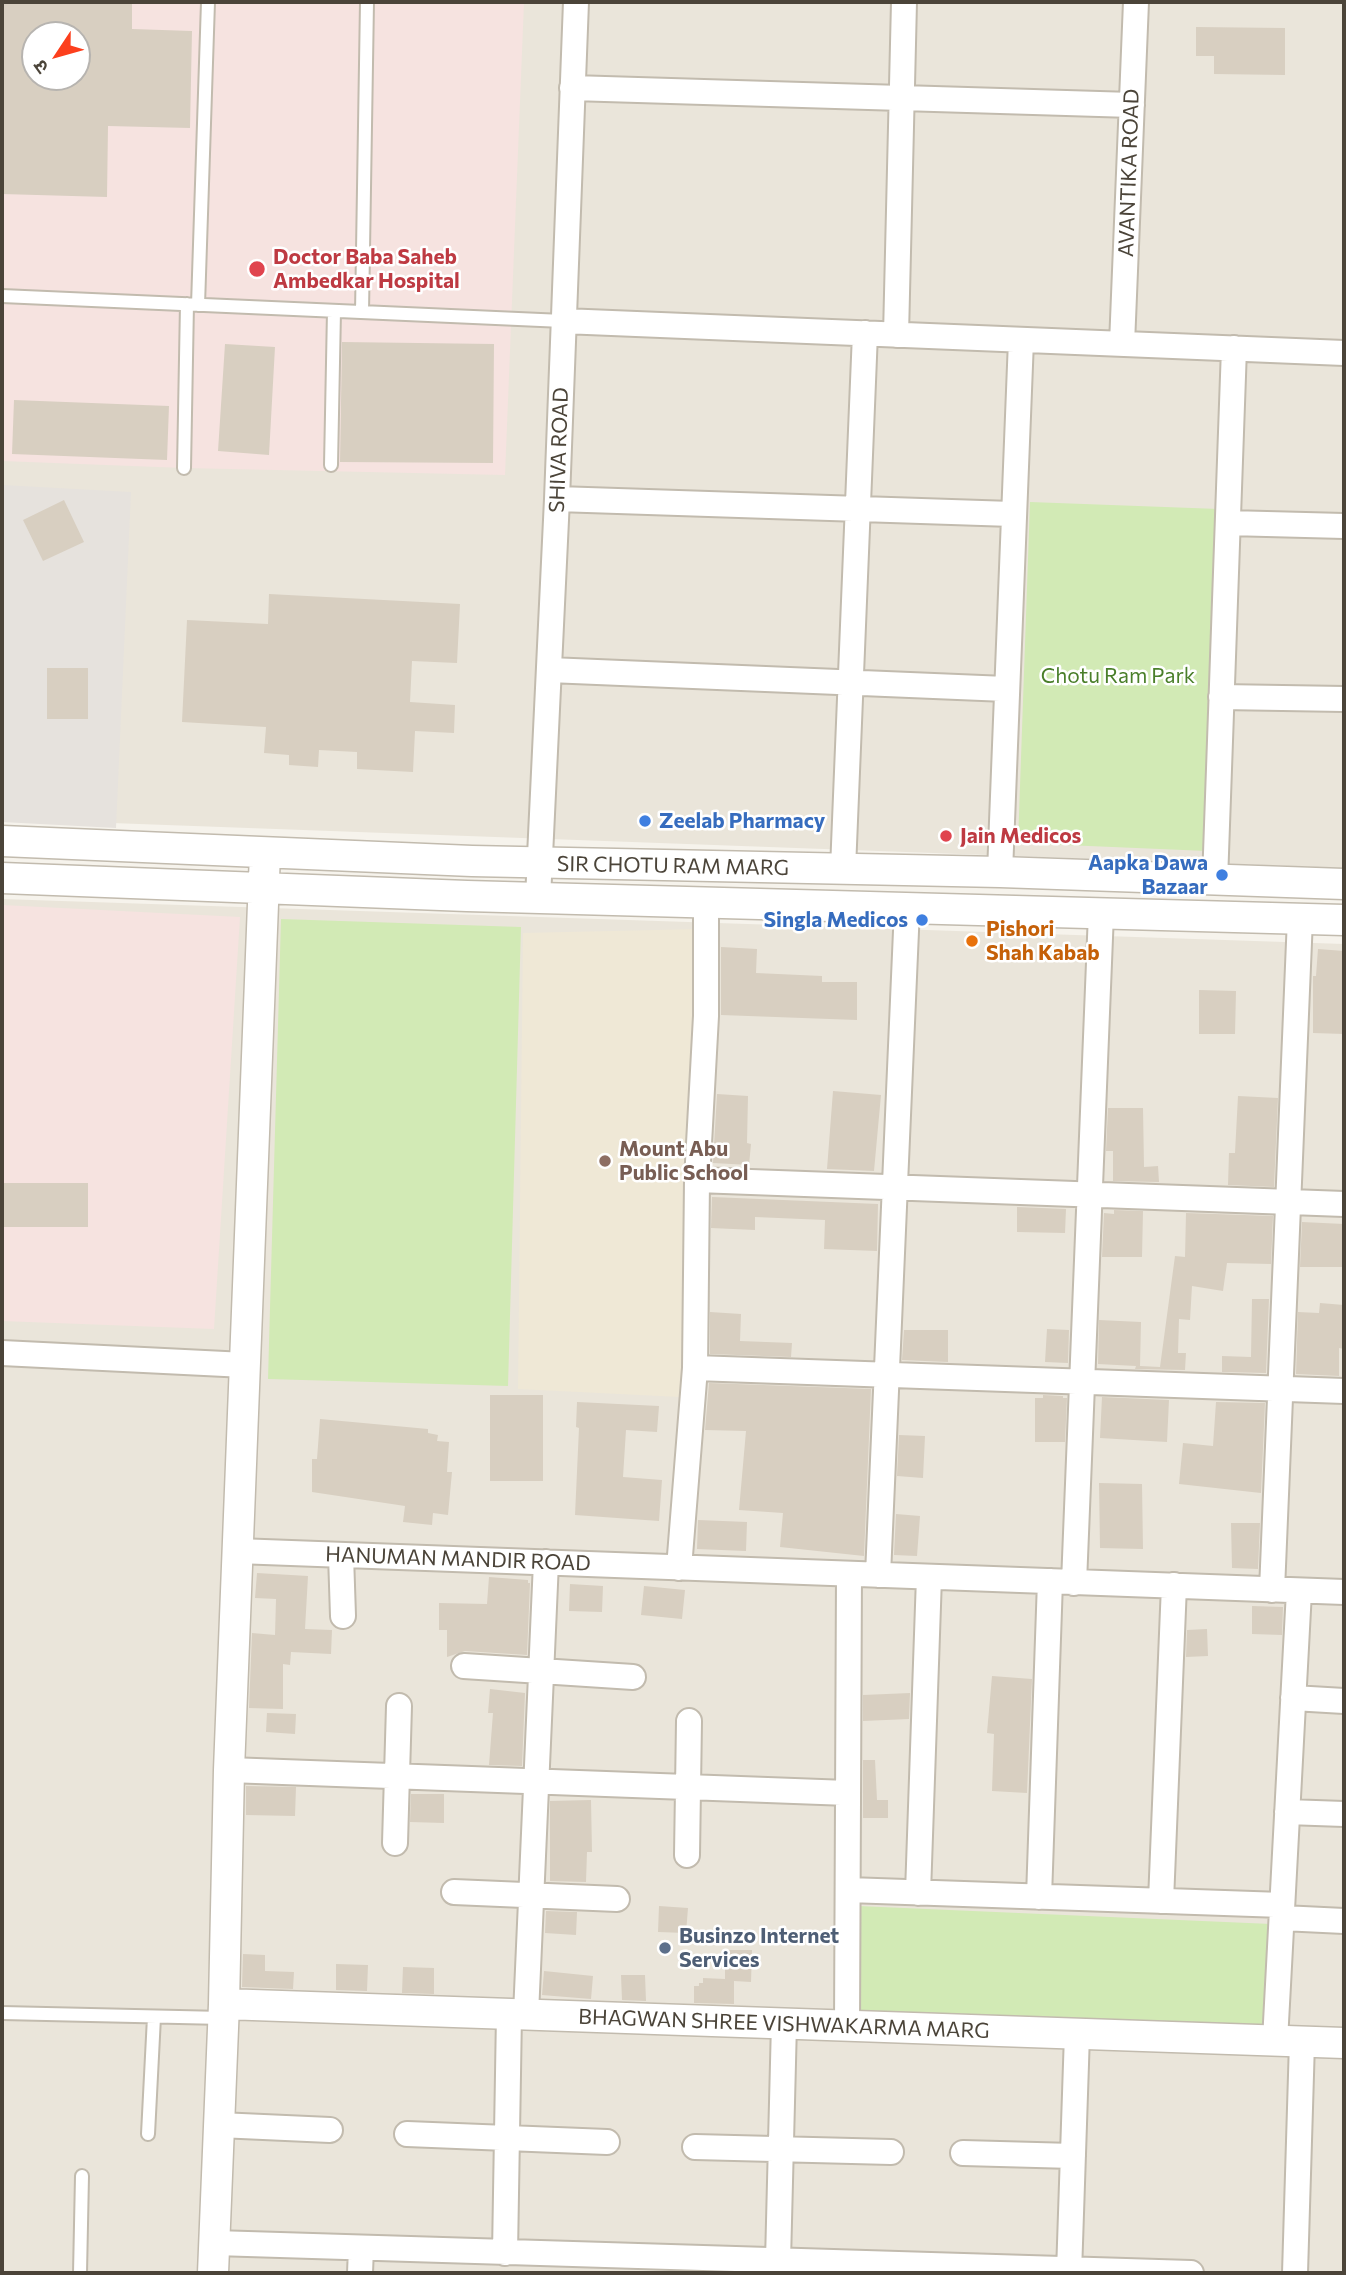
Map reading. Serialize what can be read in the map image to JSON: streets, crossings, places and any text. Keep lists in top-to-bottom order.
{
  "streets": {
    "street": [
      "AVANTIKA ROAD",
      "SHIVA ROAD",
      "SIR CHOTU RAM MARG",
      "HANUMAN MANDIR ROAD",
      "BHAGWAN SHREE VISHWAKARMA MARG"
    ]
  },
  "crossings": [
    ["SHIVA ROAD", "SIR CHOTU RAM MARG"]
  ],
  "parks": ["Chotu Ram Park"],
  "places": [
    "Doctor Baba Saheb Ambedkar Hospital",
    "Zeelab Pharmacy",
    "Jain Medicos",
    "Aapka Dawa Bazaar",
    "Singla Medicos",
    "Pishori Shah Kabab",
    "Mount Abu Public School",
    "Businzo Internet Services"
  ],
  "north": "bottom left"
}
